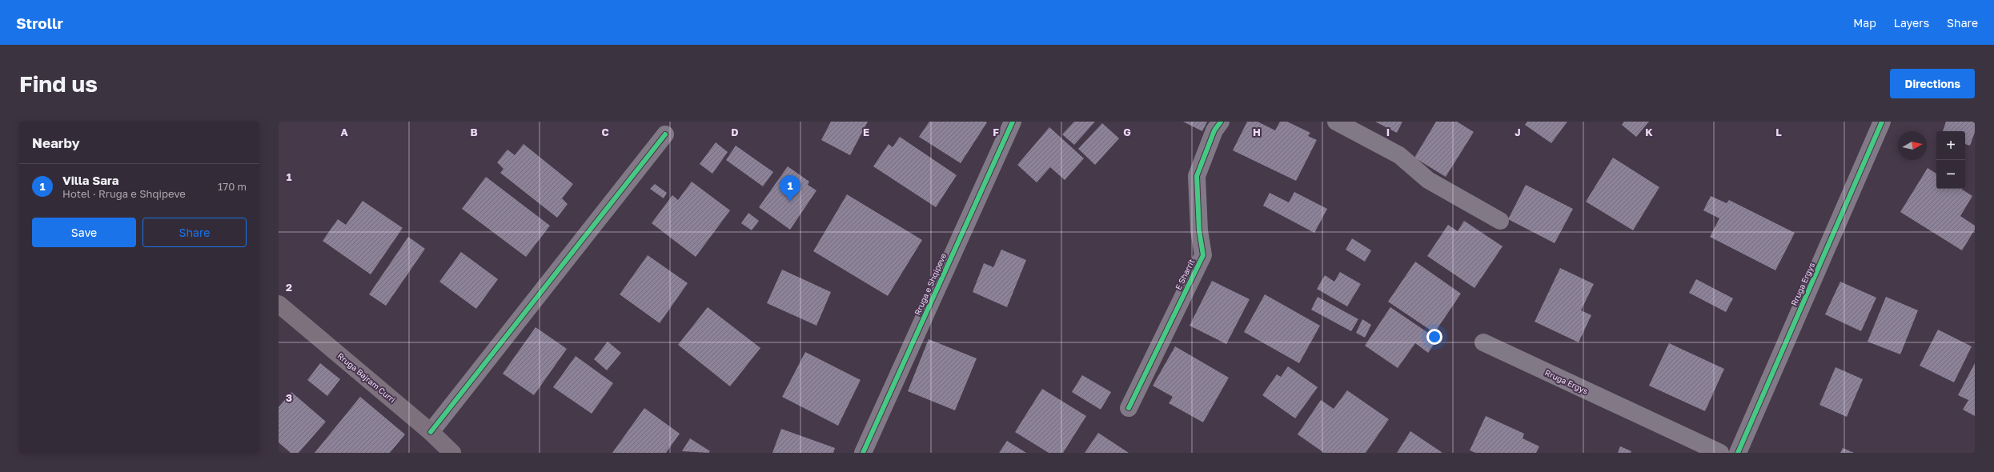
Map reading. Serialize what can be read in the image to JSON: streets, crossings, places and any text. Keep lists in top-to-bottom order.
{
  "streets": {
    "main road": ["Rruga Bajram Curri"],
    "street": ["E Sharrit", "Rruga e Shqipeve", "Rruga Ergys"]
  },
  "north": "right",
  "page": {
    "header": "Strollr",
    "nav": ["Map", "Layers", "Share"],
    "buttons": [
      "Directions",
      ["Save", "Share"]
    ],
    "title": "Find us",
    "heading": "Nearby",
    "map_buttons": ["+", "−"],
    "list": [
      {
        "mark": "1",
        "name": "Villa Sara",
        "note": "Hotel · Rruga e Shqipeve",
        "value": "170 m"
      }
    ],
    "pins": "1"
  },
  "grid": {
    "columns": [
      "A",
      "B",
      "C",
      "D",
      "E",
      "F",
      "G",
      "H",
      "I",
      "J",
      "K",
      "L"
    ],
    "rows": ["1", "2", "3"]
  }
}
